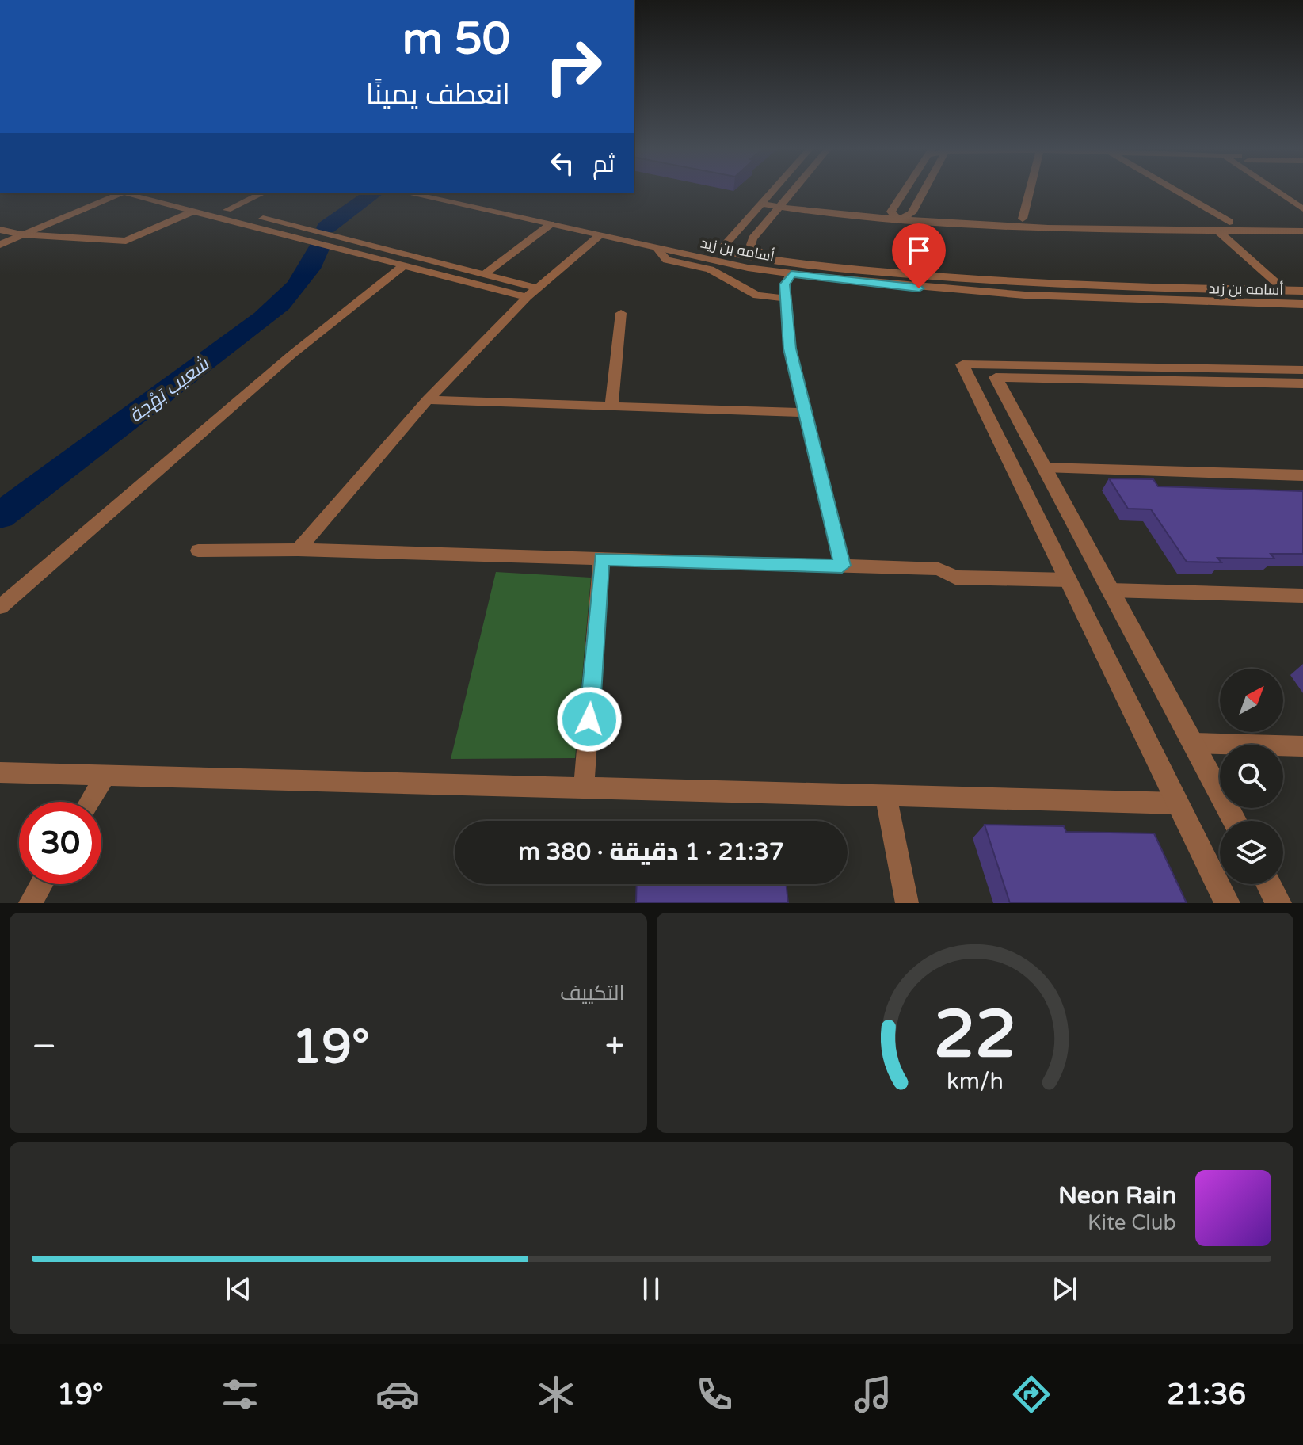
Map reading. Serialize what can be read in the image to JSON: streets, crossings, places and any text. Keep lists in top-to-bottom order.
{
  "streets": {
    "street": ["أسامه بن زيد"]
  },
  "water": ["شعيب بَهْجة"],
  "north": "top right",
  "page": {
    "turn": ["50 m", "انعطف يمينًا"],
    "then": "ثم",
    "limit": "30",
    "trip": "21:37 · 1 دقيقة · 380 m",
    "tile": "التكييف",
    "heat": ["−", "19°", "+"],
    "song": ["Neon Rain", "Kite Club"],
    "tabs": ["21:36", "19°"],
    "gauge": ["22", "km/h"]
  }
}
